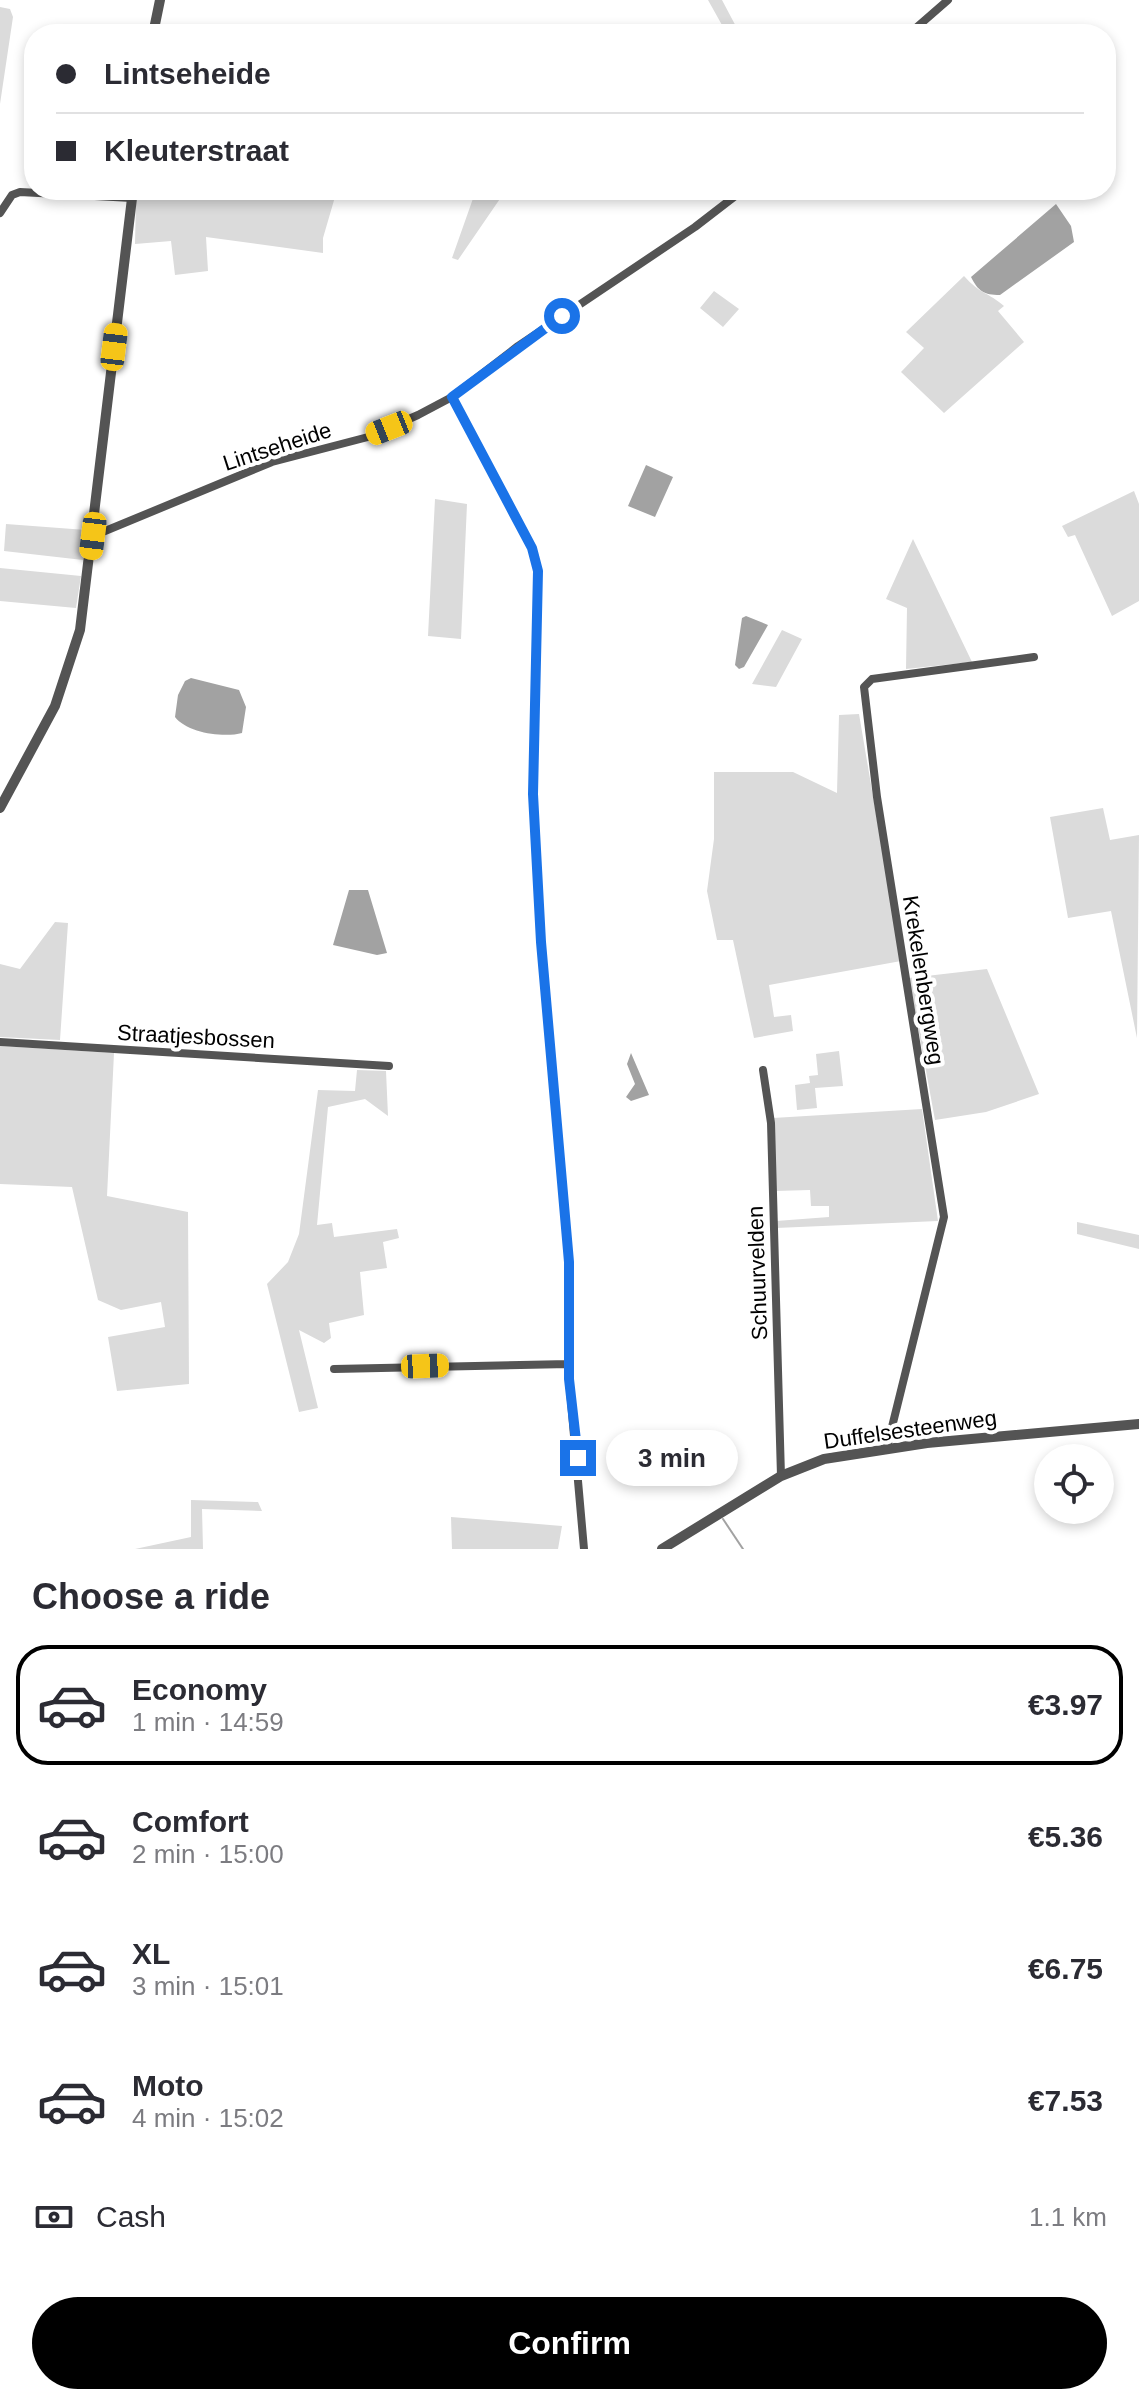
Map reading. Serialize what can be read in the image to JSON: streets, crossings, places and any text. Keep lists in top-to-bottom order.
{
  "streets": {
    "street": [
      "Lintseheide",
      "Krekelenbergweg",
      "Straatjesbossen",
      "Schuurvelden",
      "Duffelsesteenweg"
    ]
  },
  "crossings": [
    ["Krekelenbergweg", "Duffelsesteenweg"],
    ["Schuurvelden", "Duffelsesteenweg"]
  ],
  "page": {
    "banner": ["Lintseheide", "Kleuterstraat"],
    "bubble": "3 min",
    "heading": "Choose a ride",
    "list": [
      {
        "name": "Economy",
        "note": "1 min · 14:59",
        "value": "€3.97"
      },
      {
        "name": "Comfort",
        "note": "2 min · 15:00",
        "value": "€5.36"
      },
      {
        "name": "XL",
        "note": "3 min · 15:01",
        "value": "€6.75"
      },
      {
        "name": "Moto",
        "note": "4 min · 15:02",
        "value": "€7.53"
      }
    ],
    "pay": ["Cash", "1.1 km"],
    "buttons": "Confirm"
  }
}
